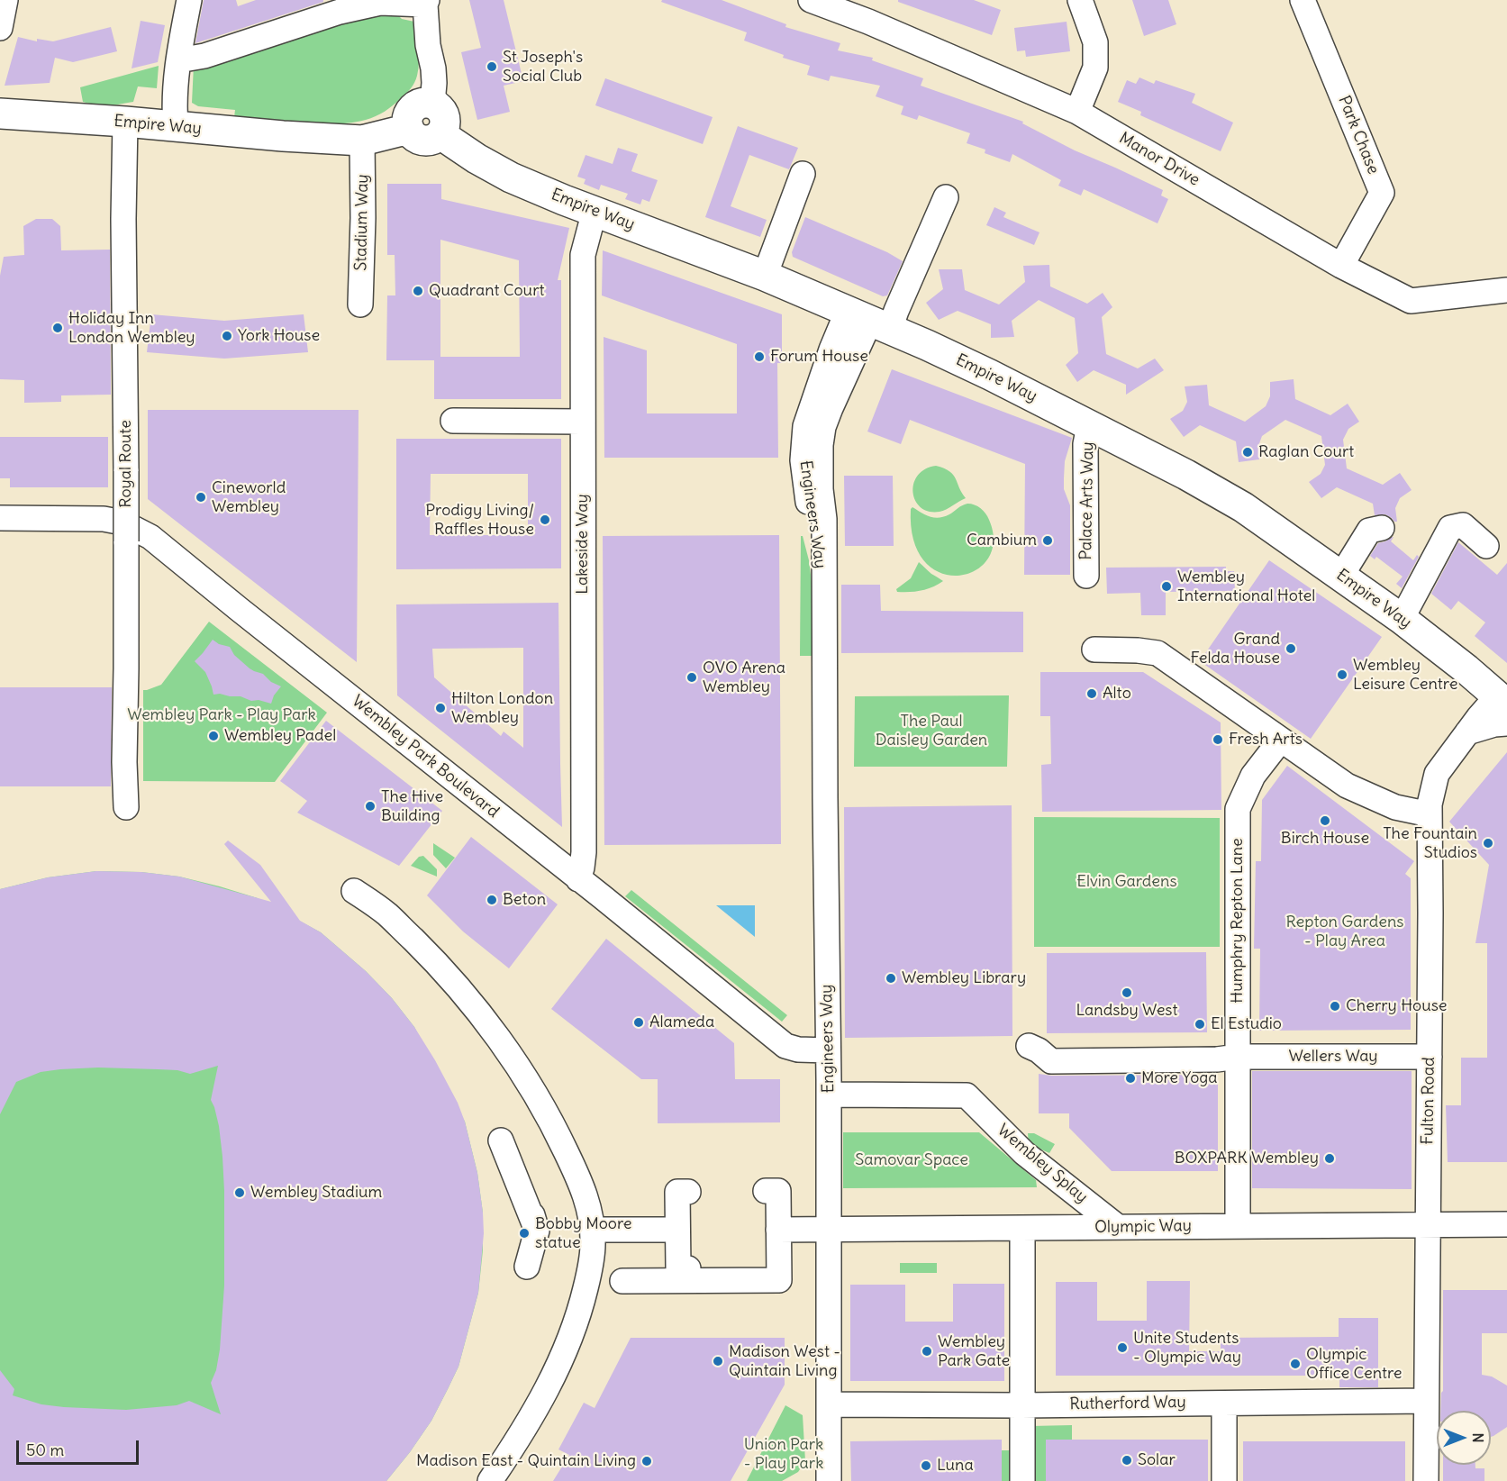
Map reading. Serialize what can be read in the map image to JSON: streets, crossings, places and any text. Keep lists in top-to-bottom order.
{
  "streets": {
    "main road": ["Empire Way"],
    "street": [
      "Park Chase",
      "Manor Drive",
      "Stadium Way",
      "Royal Route",
      "Palace Arts Way",
      "Engineers Way",
      "Lakeside Way",
      "Wembley Park Boulevard",
      "Humphry Repton Lane",
      "Wellers Way",
      "Fulton Road",
      "Wembley Splay",
      "Olympic Way",
      "Rutherford Way"
    ]
  },
  "crossings": [
    ["Empire Way", "Stadium Way"],
    ["Empire Way", "Royal Route"],
    ["Empire Way", "Palace Arts Way"],
    ["Empire Way", "Engineers Way"],
    ["Empire Way", "Lakeside Way"],
    ["Empire Way", "Fulton Road"],
    ["Park Chase", "Manor Drive"],
    ["Engineers Way", "Wembley Park Boulevard"],
    ["Engineers Way", "Olympic Way"],
    ["Engineers Way", "Rutherford Way"],
    ["Lakeside Way", "Wembley Park Boulevard"],
    ["Humphry Repton Lane", "Wellers Way"],
    ["Humphry Repton Lane", "Olympic Way"],
    ["Wellers Way", "Fulton Road"],
    ["Fulton Road", "Olympic Way"],
    ["Fulton Road", "Rutherford Way"],
    ["Wembley Splay", "Olympic Way"]
  ],
  "parks": [
    "Wembley Park - Play Park",
    "The Paul Daisley Garden",
    "Elvin Gardens",
    "Repton Gardens - Play Area",
    "Samovar Space",
    "Union Park - Play Park"
  ],
  "places": [
    "St Joseph's Social Club",
    "Quadrant Court",
    "Holiday Inn London Wembley",
    "York House",
    "Forum House",
    "Raglan Court",
    "Cineworld Wembley",
    "Prodigy Living/ Raffles House",
    "Cambium",
    "Wembley International Hotel",
    "Grand Felda House",
    "Wembley Leisure Centre",
    "OVO Arena Wembley",
    "Alto",
    "Hilton London Wembley",
    "Wembley Padel",
    "Fresh Arts",
    "The Hive Building",
    "Birch House",
    "The Fountain Studios",
    "Beton",
    "Wembley Library",
    "Landsby West",
    "Cherry House",
    "Alameda",
    "El Estudio",
    "More Yoga",
    "BOXPARK Wembley",
    "Wembley Stadium",
    "Bobby Moore statue",
    "Unite Students - Olympic Way",
    "Wembley Park Gate",
    "Madison West - Quintain Living",
    "Olympic Office Centre",
    "Solar",
    "Madison East - Quintain Living",
    "Luna"
  ],
  "scale_bar": "50 m",
  "north": "right"
}
